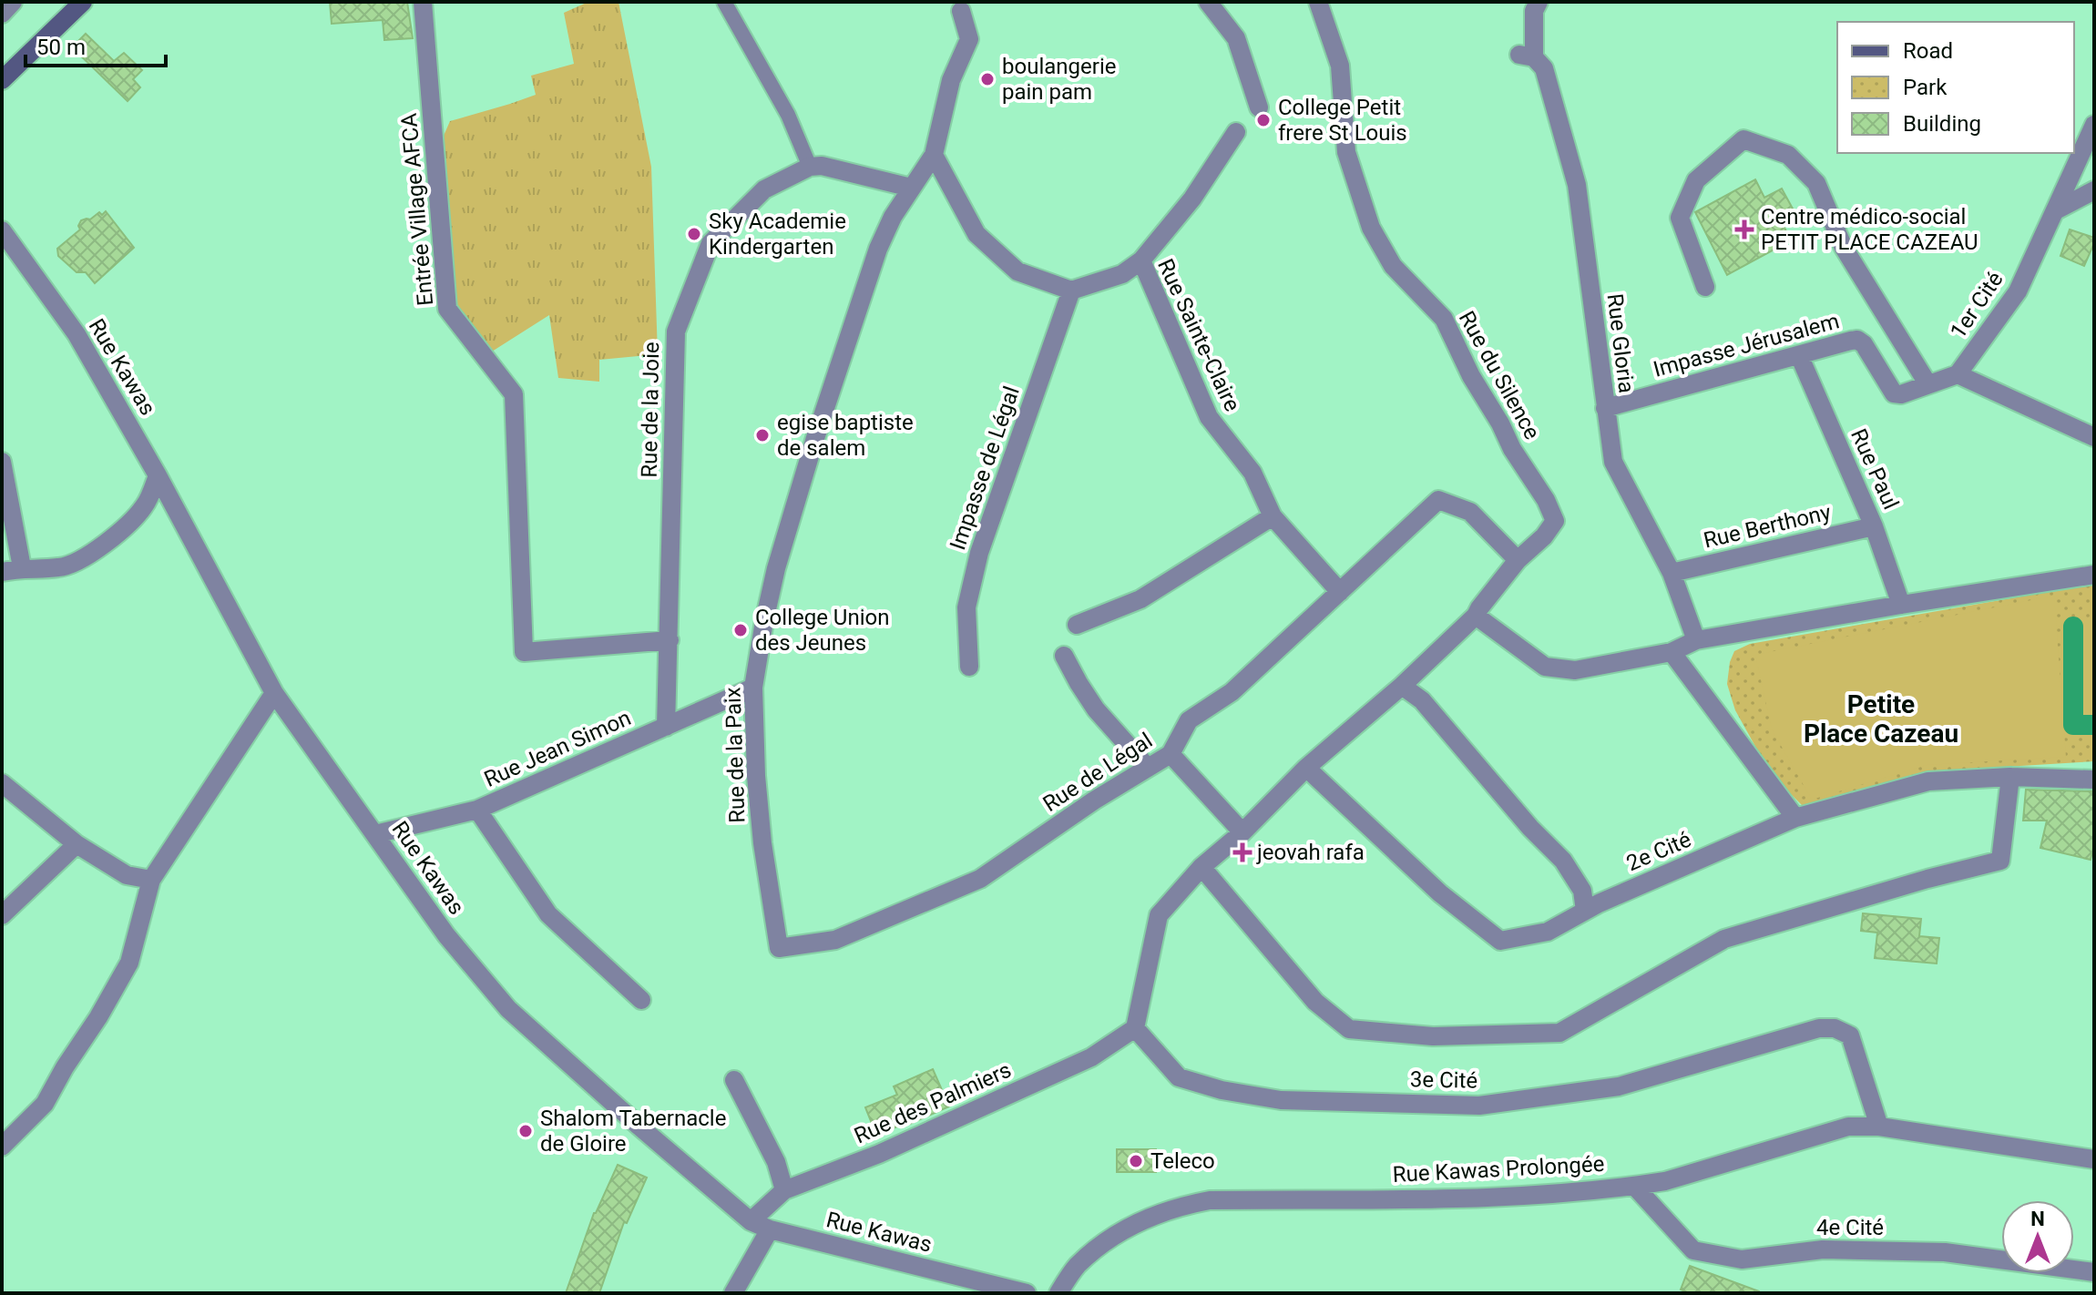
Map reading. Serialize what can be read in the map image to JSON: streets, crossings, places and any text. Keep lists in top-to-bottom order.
{
  "streets": {
    "street": [
      "Entrée Village AFCA",
      "1er Cité",
      "Rue Sainte-Claire",
      "Rue Gloria",
      "Impasse Jérusalem",
      "Rue Kawas",
      "Rue du Silence",
      "Rue de la Joie",
      "Impasse de Légal",
      "Rue Paul",
      "Rue Berthony",
      "Rue Jean Simon",
      "Rue de la Paix",
      "Rue de Légal",
      "2e Cité",
      "3e Cité",
      "Rue des Palmiers",
      "Rue Kawas Prolongée",
      "4e Cité"
    ]
  },
  "crossings": [
    ["Entrée Village AFCA", "Rue de la Joie"],
    ["1er Cité", "Impasse Jérusalem"],
    ["Rue Sainte-Claire", "Impasse de Légal"],
    ["Rue Sainte-Claire", "Rue de Légal"],
    ["Rue Gloria", "Impasse Jérusalem"],
    ["Rue Gloria", "Rue Berthony"],
    ["Impasse Jérusalem", "Rue Paul"],
    ["Rue Kawas", "Rue Jean Simon"],
    ["Rue Kawas", "Rue des Palmiers"],
    ["Rue du Silence", "Rue de Légal"],
    ["Rue de la Joie", "Rue Jean Simon"],
    ["Rue Paul", "Rue Berthony"],
    ["Rue Jean Simon", "Rue de la Paix"],
    ["Rue de la Paix", "Rue de Légal"],
    ["2e Cité", "3e Cité"],
    ["3e Cité", "Rue des Palmiers"],
    ["3e Cité", "Rue Kawas Prolongée"],
    ["Rue Kawas Prolongée", "4e Cité"]
  ],
  "districts": ["Petite Place Cazeau"],
  "places": {
    "other": [
      "boulangerie pain pam",
      "College Petit frere St Louis",
      "Sky Academie Kindergarten",
      "egise baptiste de salem",
      "College Union des Jeunes",
      "Shalom Tabernacle de Gloire",
      "Teleco"
    ],
    "health": ["Centre médico-social PETIT PLACE CAZEAU", "jeovah rafa"]
  },
  "legend": ["Road", "Park", "Building"],
  "scale_bar": "50 m",
  "north": "top"
}
